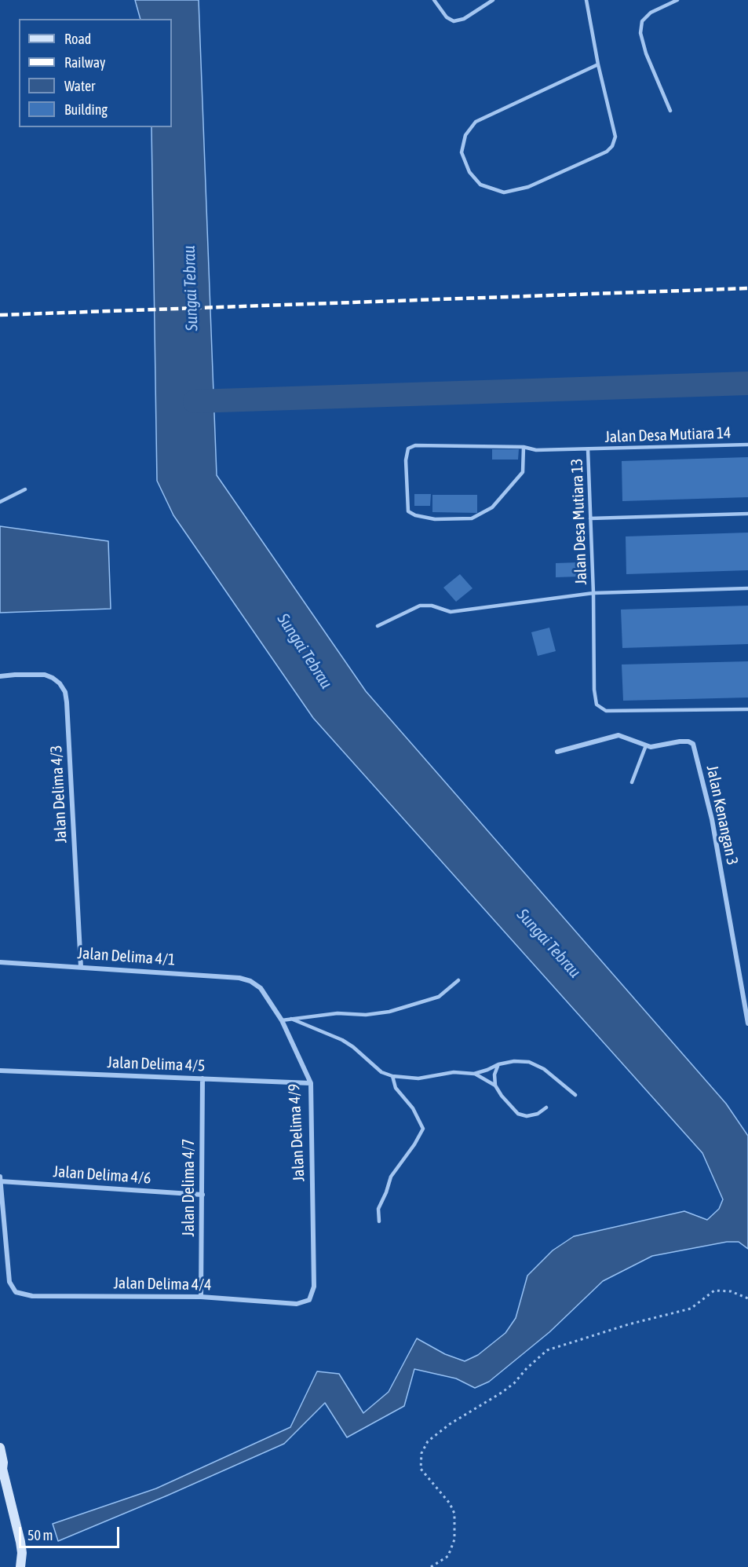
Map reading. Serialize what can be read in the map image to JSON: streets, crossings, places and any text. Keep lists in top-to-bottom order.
{
  "streets": {
    "street": [
      "Jalan Delima 4/3",
      "Jalan Kenangan 3",
      "Jalan Delima 4/1",
      "Jalan Delima 4/5",
      "Jalan Delima 4/9",
      "Jalan Delima 4/6",
      "Jalan Delima 4/7",
      "Jalan Delima 4/4"
    ],
    "lane": ["Jalan Desa Mutiara 14", "Jalan Desa Mutiara 13"]
  },
  "crossings": [
    ["Jalan Desa Mutiara 14", "Jalan Desa Mutiara 13"],
    ["Jalan Delima 4/3", "Jalan Delima 4/1"],
    ["Jalan Delima 4/1", "Jalan Delima 4/9"],
    ["Jalan Delima 4/5", "Jalan Delima 4/9"],
    ["Jalan Delima 4/5", "Jalan Delima 4/7"],
    ["Jalan Delima 4/9", "Jalan Delima 4/4"],
    ["Jalan Delima 4/6", "Jalan Delima 4/7"],
    ["Jalan Delima 4/6", "Jalan Delima 4/4"],
    ["Jalan Delima 4/7", "Jalan Delima 4/4"]
  ],
  "water": ["Sungai Tebrau"],
  "legend": [
    "Road",
    "Railway",
    "Water",
    "Building"
  ],
  "scale_bar": "50 m"
}
